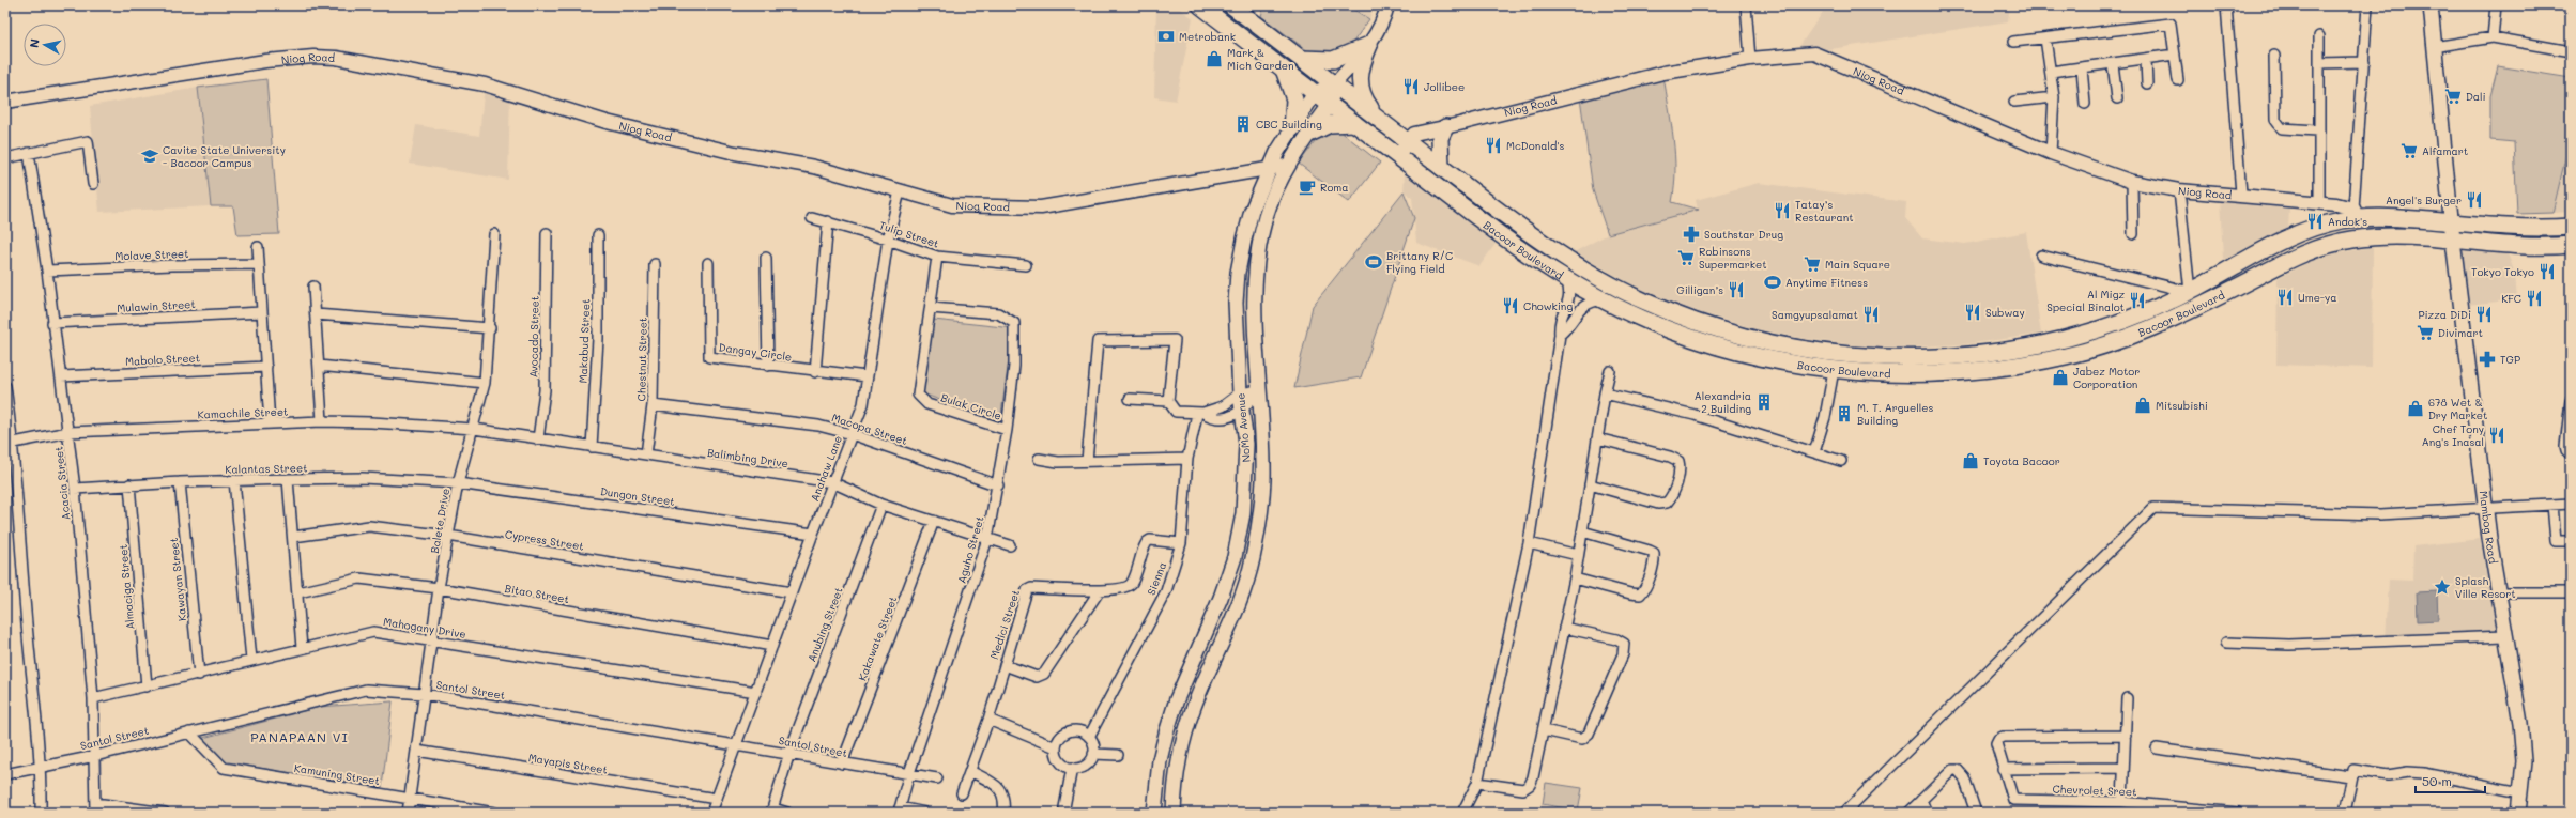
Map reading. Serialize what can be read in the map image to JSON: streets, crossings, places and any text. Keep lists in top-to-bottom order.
{
  "streets": {
    "main road": ["Bacoor Boulevard", "NoMo Avenue", "Mambog Road"],
    "street": [
      "Niog Road",
      "Tulip Street",
      "Molave Street",
      "Mulawin Street",
      "Avocado Street",
      "Makabud Street",
      "Dangay Circle",
      "Mabolo Street",
      "Chestnut Street",
      "Bulak Circle",
      "Kamachile Street",
      "Macopa Street",
      "Balimbing Drive",
      "Kalantas Street",
      "Anahaw Lane",
      "Acacia Street",
      "Dungon Street",
      "Balete Drive",
      "Cypress Street",
      "Aguho Street",
      "Sienna",
      "Kawayan Street",
      "Almaciga Street",
      "Bitao Street",
      "Anubing Street",
      "Medici Street",
      "Mahogany Drive",
      "Kakawate Street",
      "Santol Street",
      "Mayapis Street",
      "Kamuning Street",
      "Chevrolet Sreet"
    ]
  },
  "crossings": [
    ["Niog Road", "Bacoor Boulevard"],
    ["Niog Road", "NoMo Avenue"],
    ["Niog Road", "Anahaw Lane"],
    ["Tulip Street", "Bulak Circle"],
    ["Tulip Street", "Anahaw Lane"],
    ["Bacoor Boulevard", "NoMo Avenue"],
    ["Bacoor Boulevard", "Mambog Road"],
    ["Molave Street", "Acacia Street"],
    ["Mulawin Street", "Acacia Street"],
    ["Avocado Street", "Balimbing Drive"],
    ["Makabud Street", "Balimbing Drive"],
    ["Dangay Circle", "Anahaw Lane"],
    ["Mabolo Street", "Acacia Street"],
    ["Chestnut Street", "Macopa Street"],
    ["Chestnut Street", "Balimbing Drive"],
    ["Bulak Circle", "Aguho Street"],
    ["Kamachile Street", "Balimbing Drive"],
    ["Kamachile Street", "Acacia Street"],
    ["Kamachile Street", "Balete Drive"],
    ["Macopa Street", "Anahaw Lane"],
    ["Macopa Street", "Aguho Street"],
    ["Balimbing Drive", "Anahaw Lane"],
    ["Balimbing Drive", "Balete Drive"],
    ["Balimbing Drive", "Aguho Street"],
    ["Balimbing Drive", "Anubing Street"],
    ["Balimbing Drive", "Kakawate Street"],
    ["Kalantas Street", "Acacia Street"],
    ["Kalantas Street", "Dungon Street"],
    ["Kalantas Street", "Balete Drive"],
    ["Kalantas Street", "Kawayan Street"],
    ["Kalantas Street", "Almaciga Street"],
    ["Anahaw Lane", "Dungon Street"],
    ["Anahaw Lane", "Cypress Street"],
    ["Anahaw Lane", "Bitao Street"],
    ["Anahaw Lane", "Mahogany Drive"],
    ["Anahaw Lane", "Santol Street"],
    ["Anahaw Lane", "Mayapis Street"],
    ["Acacia Street", "Mahogany Drive"],
    ["Acacia Street", "Santol Street"],
    ["Dungon Street", "Balete Drive"],
    ["Balete Drive", "Cypress Street"],
    ["Balete Drive", "Bitao Street"],
    ["Balete Drive", "Mahogany Drive"],
    ["Balete Drive", "Santol Street"],
    ["Balete Drive", "Mayapis Street"],
    ["Balete Drive", "Kamuning Street"],
    ["Aguho Street", "Santol Street"],
    ["Sienna", "Medici Street"],
    ["Kawayan Street", "Mahogany Drive"],
    ["Almaciga Street", "Mahogany Drive"],
    ["Anubing Street", "Santol Street"],
    ["Kakawate Street", "Santol Street"],
    ["Santol Street", "Kamuning Street"]
  ],
  "districts": ["PANAPAAN VI"],
  "places": {
    "bank": ["Metrobank"],
    "shop": [
      "Mark & Mich Garden",
      "Jabez Motor Corporation",
      "Mitsubishi",
      "678 Wet & Dry Market",
      "Toyota Bacoor"
    ],
    "restaurant": [
      "Jollibee",
      "McDonald's",
      "Angel's Burger",
      "Tatay’s Restaurant",
      "Andok's",
      "Tokyo Tokyo",
      "Gilligan’s",
      "Ume-ya",
      "KFC",
      "Al Migz Special Binalot",
      "Chowking",
      "Subway",
      "Samgyupsalamat",
      "Pizza DiDi",
      "Chef Tony Ang's Inasal"
    ],
    "supermarket": [
      "Dali",
      "Alfamart",
      "Robinsons Supermarket",
      "Main Square",
      "Divimart"
    ],
    "building": ["CBC Building", "Alexandria 2 Building", "M. T. Arguelles Building"],
    "school or university": ["Cavite State University - Bacoor Campus"],
    "cafe": ["Roma"],
    "pharmacy": ["Southstar Drug", "TGP"],
    "sports": ["Brittany R/C Flying Field", "Anytime Fitness"],
    "place": ["Splash Ville Resort"]
  },
  "scale_bar": "50 m",
  "north": "left"
}
